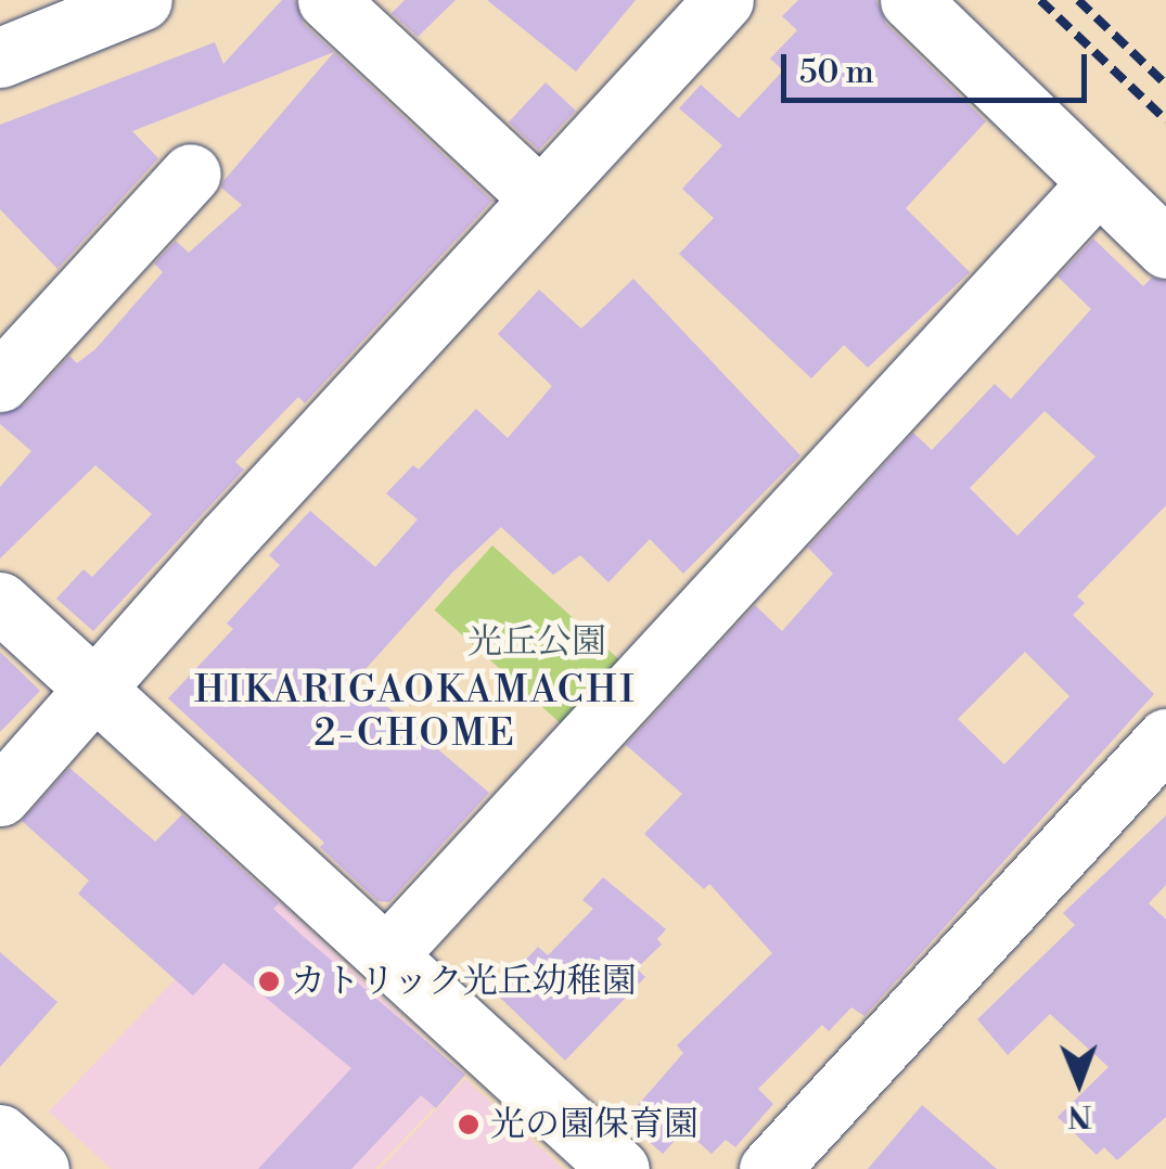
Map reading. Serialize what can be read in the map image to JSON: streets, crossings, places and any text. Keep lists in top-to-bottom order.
{
  "districts": ["HIKARIGAOKAMACHI 2-CHOME"],
  "parks": ["光丘公園"],
  "places": ["カトリック光丘幼稚園", "光の園保育園"],
  "scale_bar": "50 m",
  "north": "bottom"
}
